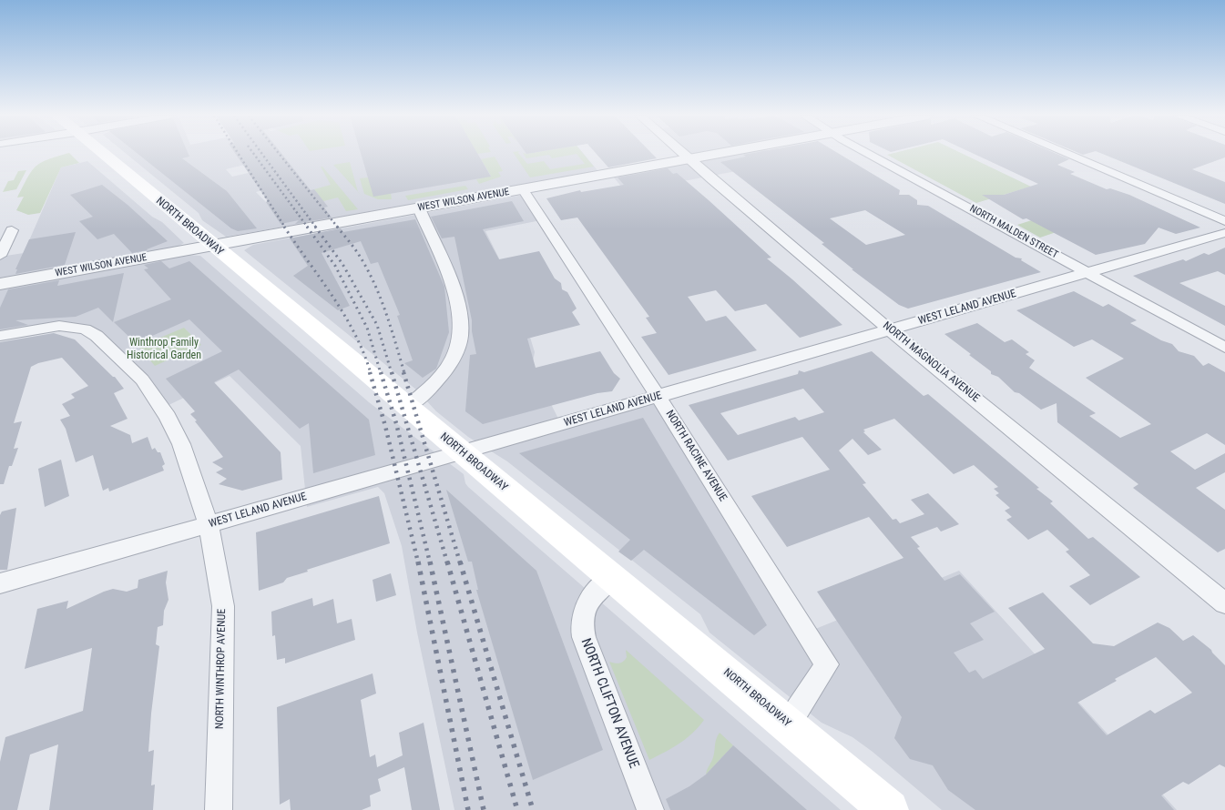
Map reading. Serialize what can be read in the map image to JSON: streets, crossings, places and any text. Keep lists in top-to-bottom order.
{
  "streets": {
    "main road": ["NORTH BROADWAY"],
    "street": [
      "WEST WILSON AVENUE",
      "NORTH MALDEN STREET",
      "WEST LELAND AVENUE",
      "NORTH MAGNOLIA AVENUE",
      "NORTH RACINE AVENUE",
      "NORTH WINTHROP AVENUE",
      "NORTH CLIFTON AVENUE"
    ]
  },
  "crossings": [
    ["WEST WILSON AVENUE", "NORTH BROADWAY"],
    ["WEST WILSON AVENUE", "NORTH MAGNOLIA AVENUE"],
    ["WEST WILSON AVENUE", "NORTH RACINE AVENUE"],
    ["NORTH BROADWAY", "WEST LELAND AVENUE"],
    ["NORTH BROADWAY", "NORTH RACINE AVENUE"],
    ["NORTH BROADWAY", "NORTH CLIFTON AVENUE"],
    ["NORTH MALDEN STREET", "WEST LELAND AVENUE"],
    ["WEST LELAND AVENUE", "NORTH MAGNOLIA AVENUE"],
    ["WEST LELAND AVENUE", "NORTH RACINE AVENUE"],
    ["WEST LELAND AVENUE", "NORTH WINTHROP AVENUE"]
  ],
  "parks": ["Winthrop Family Historical Garden"]
}
